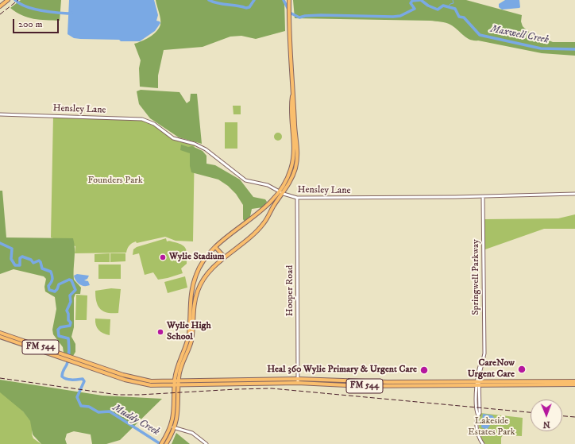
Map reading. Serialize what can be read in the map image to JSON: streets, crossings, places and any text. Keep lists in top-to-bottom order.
{
  "streets": {
    "main road": ["FM 544"],
    "street": ["Hensley Lane", "Springwell Parkway", "Hooper Road"]
  },
  "crossings": [
    ["Hensley Lane", "Springwell Parkway"],
    ["Hensley Lane", "Hooper Road"],
    ["Springwell Parkway", "FM 544"],
    ["Hooper Road", "FM 544"]
  ],
  "water": ["Maxwell Creek", "Muddy Creek"],
  "parks": ["Founders Park", "Lakeside Estates Park"],
  "places": [
    "Wylie Stadium",
    "Wylie High School",
    "CareNow Urgent Care",
    "Heal 360 Wylie Primary & Urgent Care"
  ],
  "scale_bar": "200 m",
  "north": "bottom"
}
